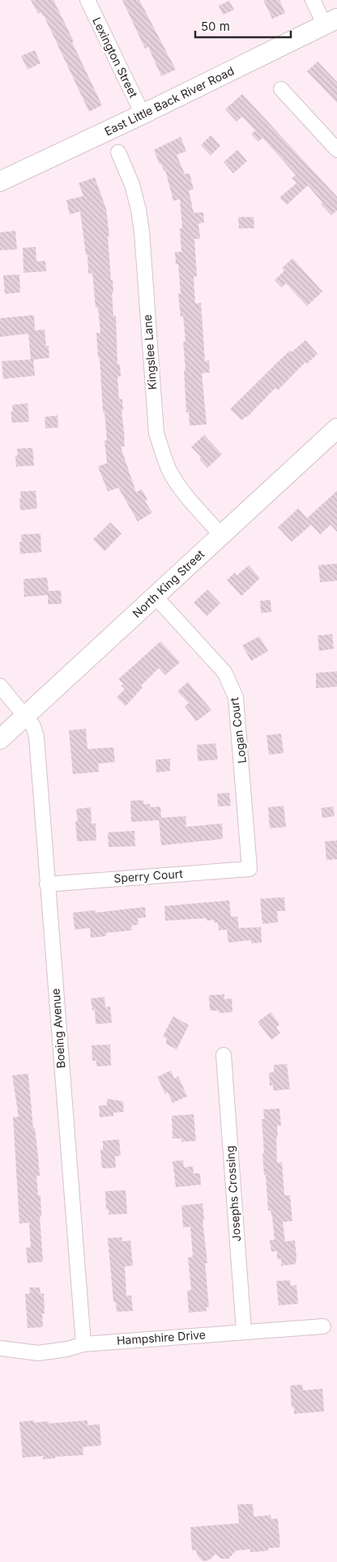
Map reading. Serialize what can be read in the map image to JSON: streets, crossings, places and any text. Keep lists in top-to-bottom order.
{
  "streets": {
    "main road": ["East Little Back River Road", "North King Street"],
    "street": [
      "Lexington Street",
      "Kingslee Lane",
      "Logan Court",
      "Sperry Court",
      "Boeing Avenue",
      "Josephs Crossing",
      "Hampshire Drive"
    ]
  },
  "crossings": [
    ["Lexington Street", "East Little Back River Road"],
    ["Kingslee Lane", "North King Street"],
    ["North King Street", "Logan Court"],
    ["North King Street", "Boeing Avenue"],
    ["Logan Court", "Sperry Court"],
    ["Sperry Court", "Boeing Avenue"],
    ["Boeing Avenue", "Hampshire Drive"],
    ["Josephs Crossing", "Hampshire Drive"]
  ],
  "scale_bar": "50 m"
}
